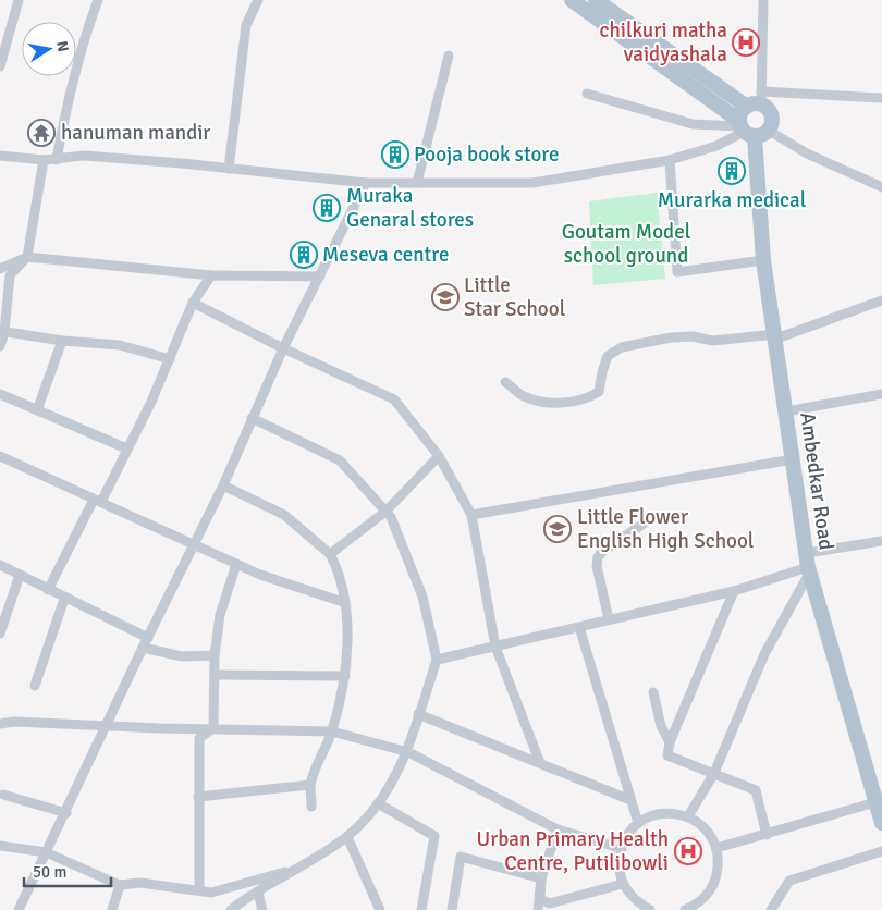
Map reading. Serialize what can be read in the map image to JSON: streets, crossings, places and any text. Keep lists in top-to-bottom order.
{
  "streets": {
    "main road": ["Ambedkar Road"]
  },
  "parks": ["Goutam Model school ground"],
  "places": {
    "hospital": ["chilkuri matha vaidyashala", "Urban Primary Health Centre, Putilibowli"],
    "temple": ["hanuman mandir"],
    "building": [
      "Pooja book store",
      "Murarka medical",
      "Muraka Genaral stores",
      "Meseva centre"
    ],
    "school or university": ["Little Star School", "Little Flower English High School"]
  },
  "scale_bar": "50 m",
  "north": "right"
}
